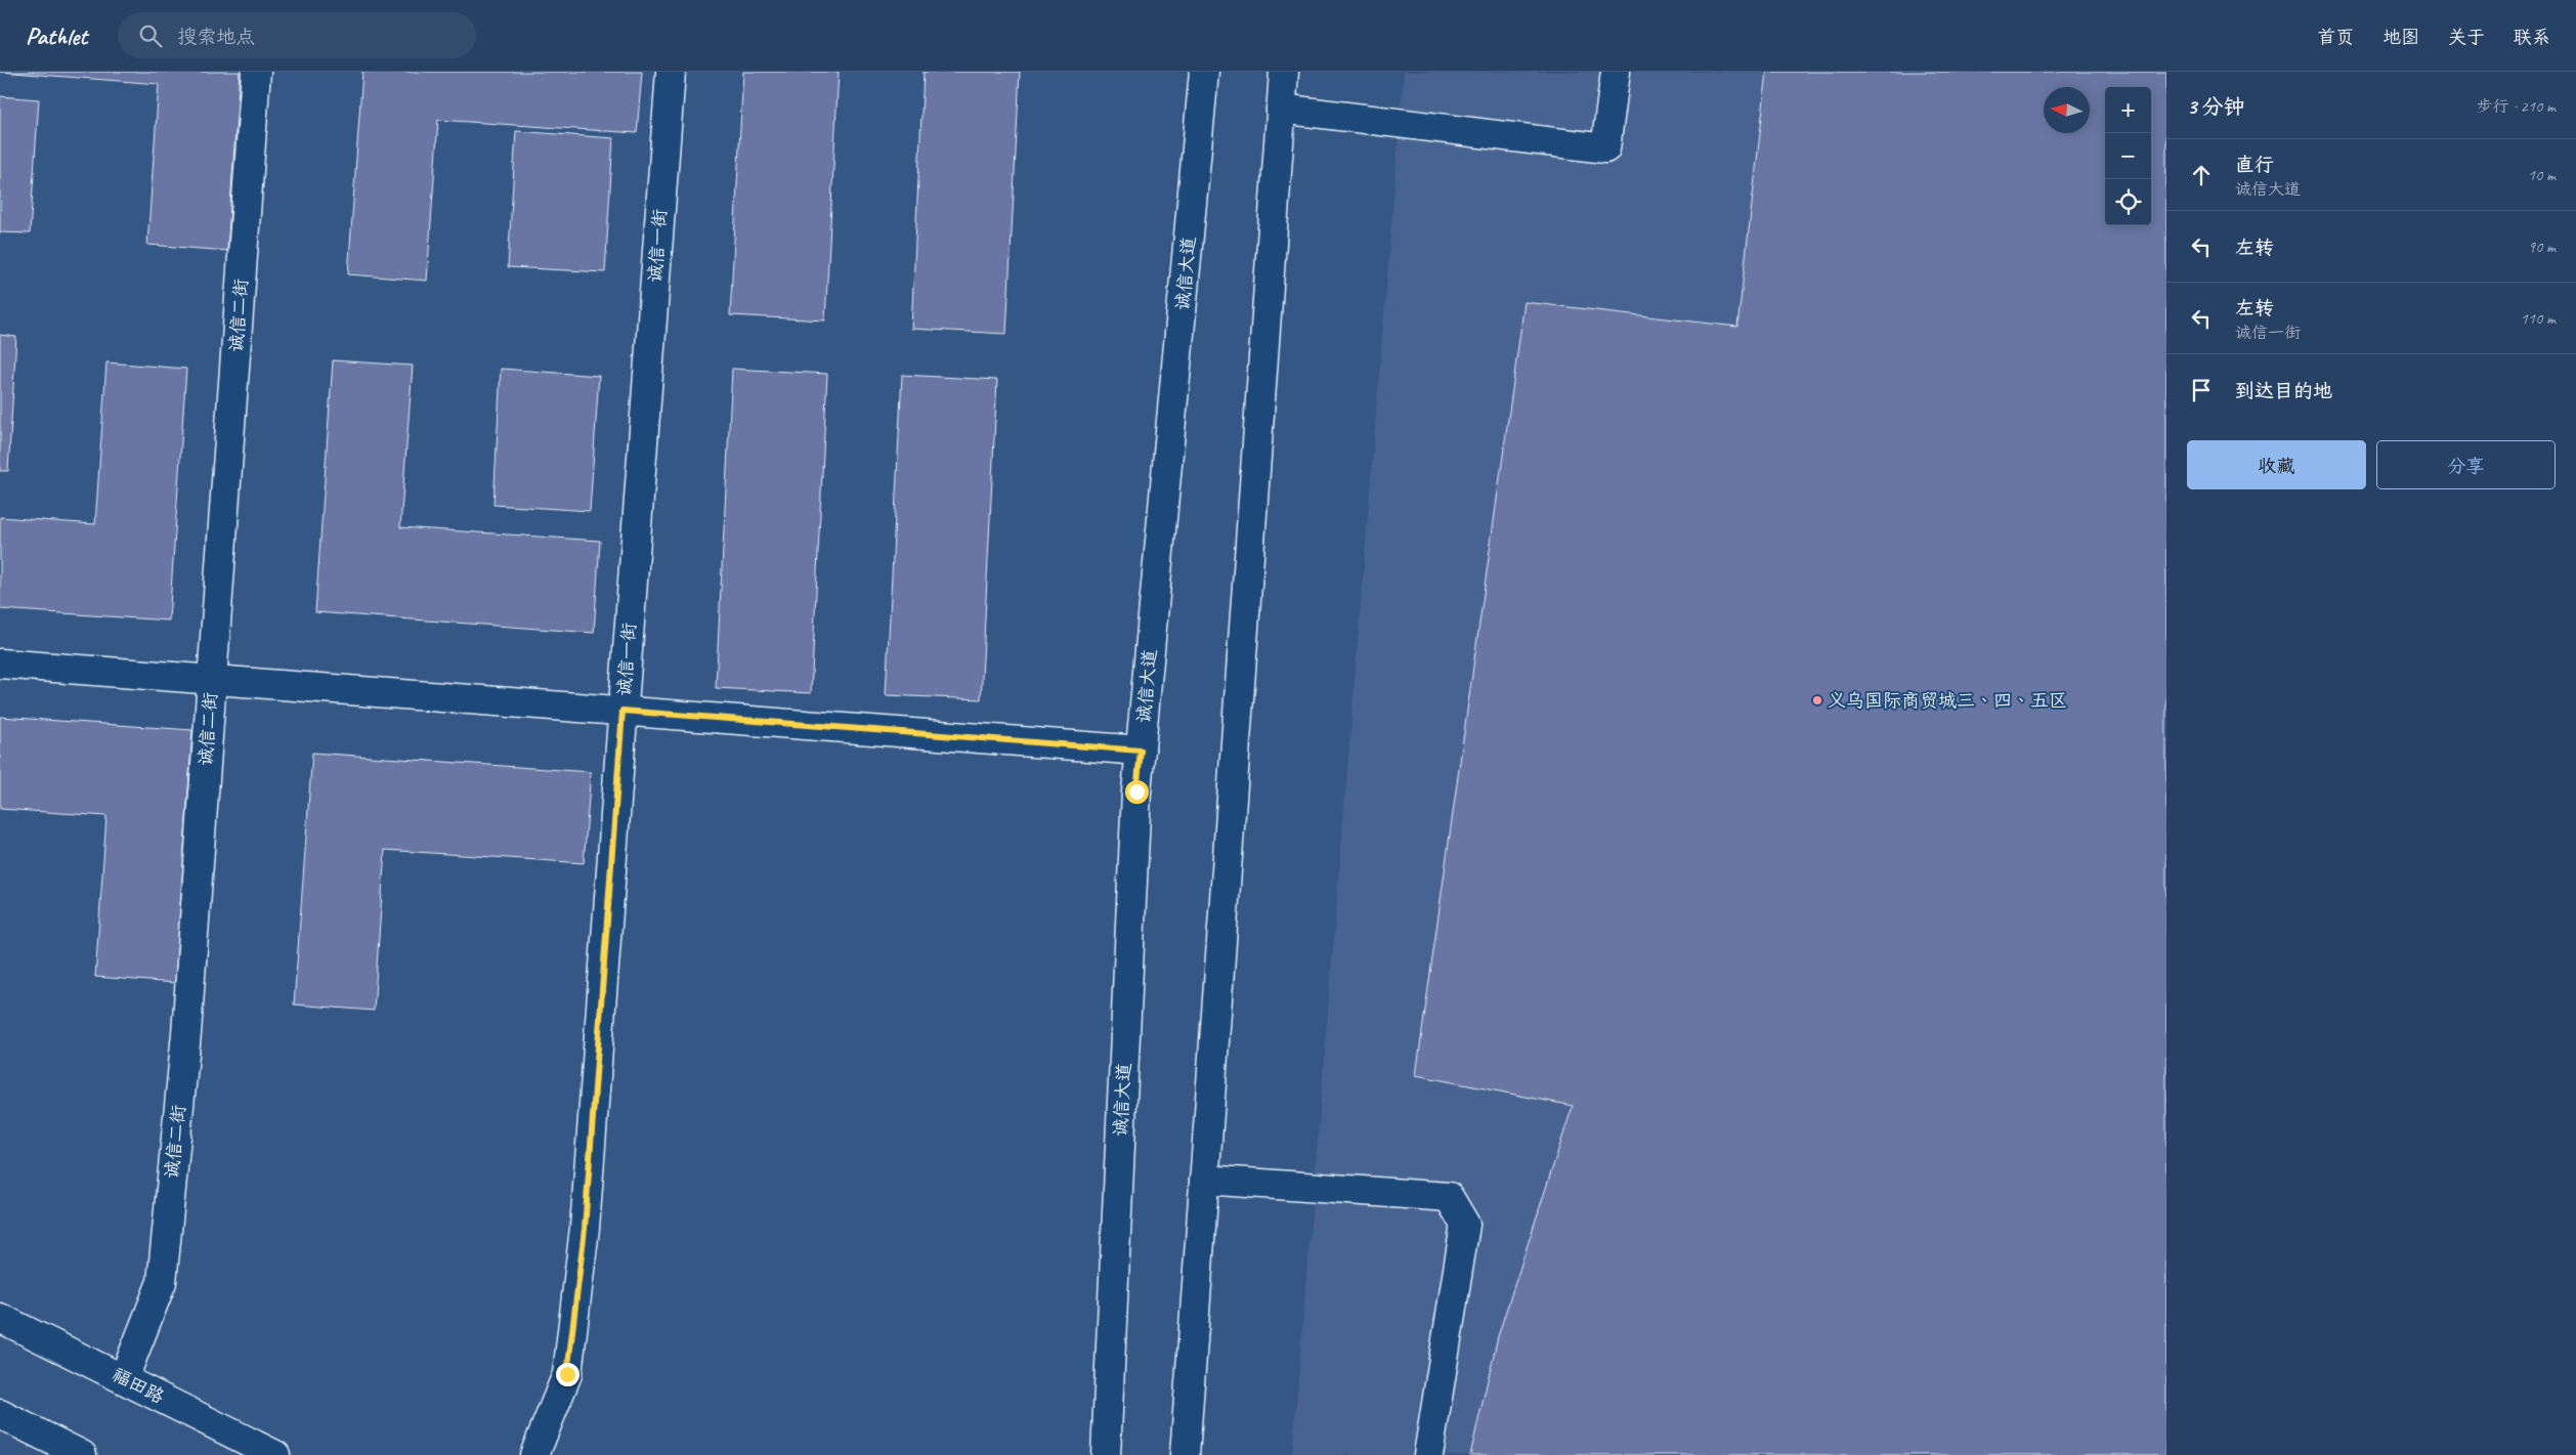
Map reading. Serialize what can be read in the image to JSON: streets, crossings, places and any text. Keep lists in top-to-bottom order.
{
  "streets": {
    "street": [
      "诚信一街",
      "诚信大道",
      "诚信二街",
      "福田路"
    ]
  },
  "crossings": [
    ["诚信二街", "福田路"]
  ],
  "places": ["义乌国际商贸城三、四、五区"],
  "north": "left",
  "page": {
    "header": "Pathlet",
    "search": "搜索地点",
    "nav": [
      "首页",
      "地图",
      "关于",
      "联系"
    ],
    "heading": ["3 分钟", "步行 · 210 m"],
    "map_buttons": ["+", "−"],
    "list": [
      ["直行", "诚信大道", "10 m"],
      ["左转", "90 m"],
      ["左转", "诚信一街", "110 m"],
      "到达目的地"
    ],
    "buttons": ["收藏", "分享"]
  }
}
